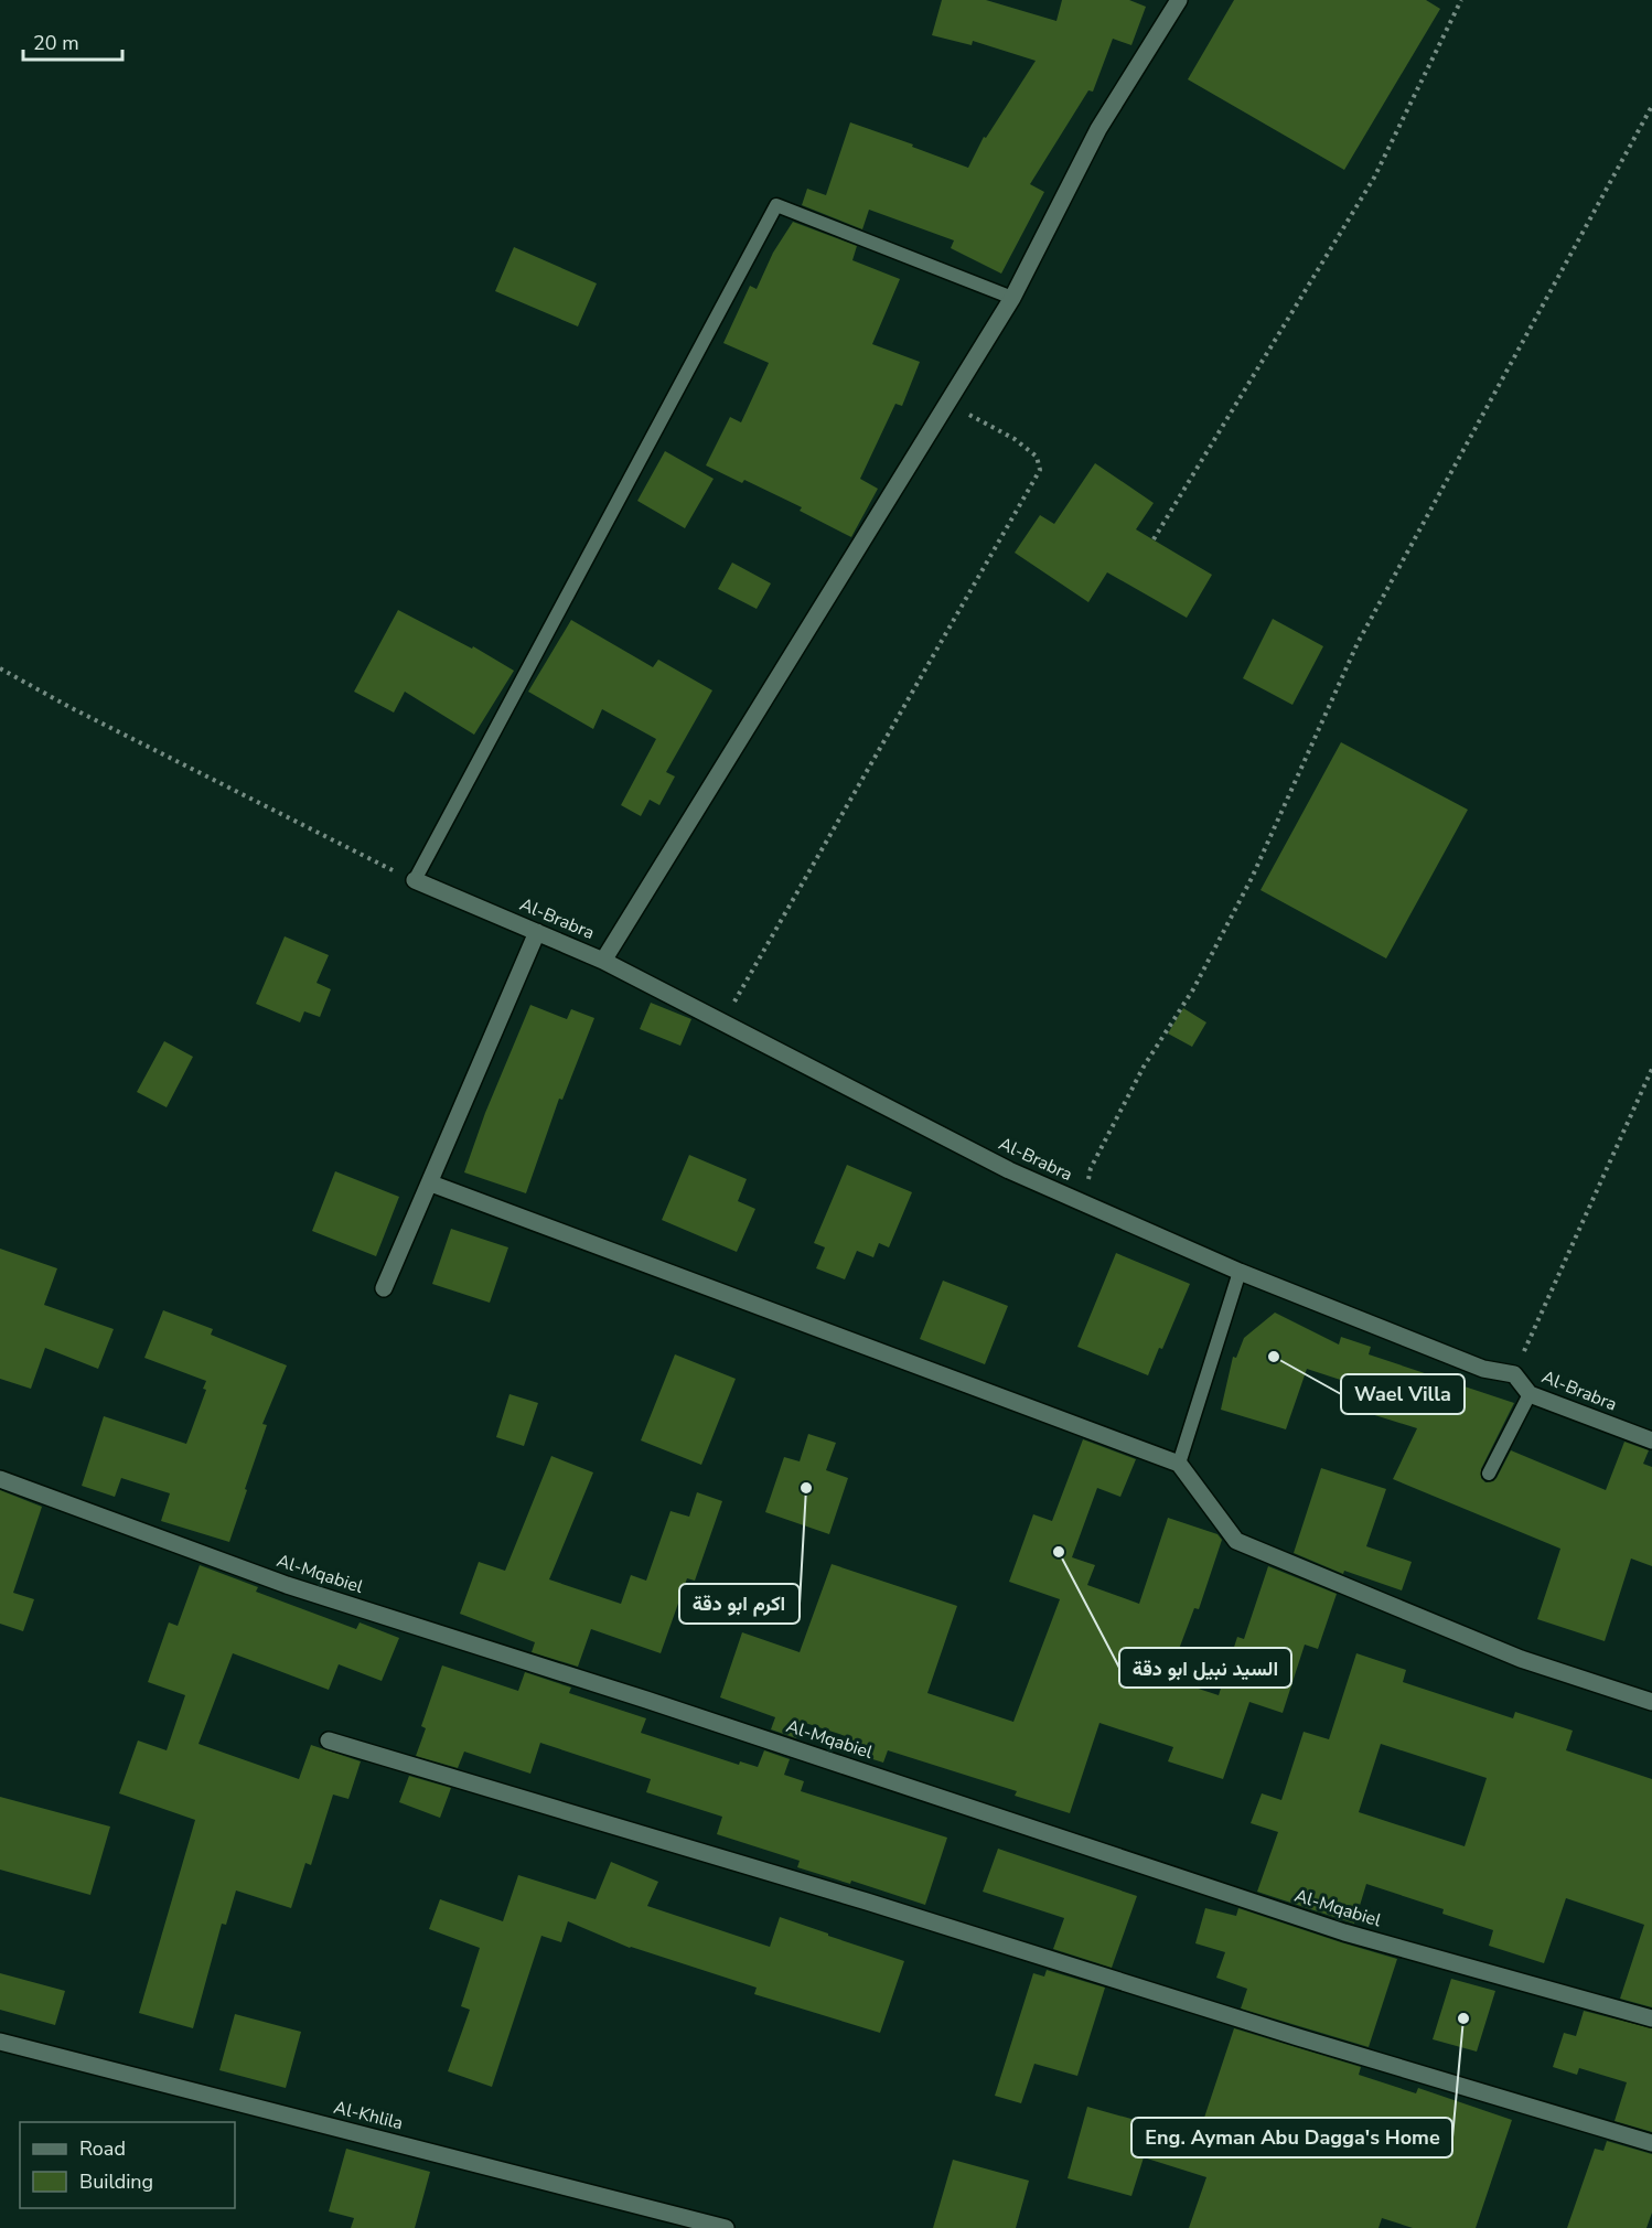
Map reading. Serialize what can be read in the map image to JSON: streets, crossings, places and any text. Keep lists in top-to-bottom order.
{
  "streets": {
    "street": ["Al-Brabra", "Al-Mqabiel", "Al-Khlila"]
  },
  "places": [
    "Wael Villa",
    "اكرم ابو دقة",
    "السيد نبيل ابو دقة",
    "Eng. Ayman Abu Dagga's Home"
  ],
  "legend": ["Road", "Building"],
  "scale_bar": "20 m"
}
